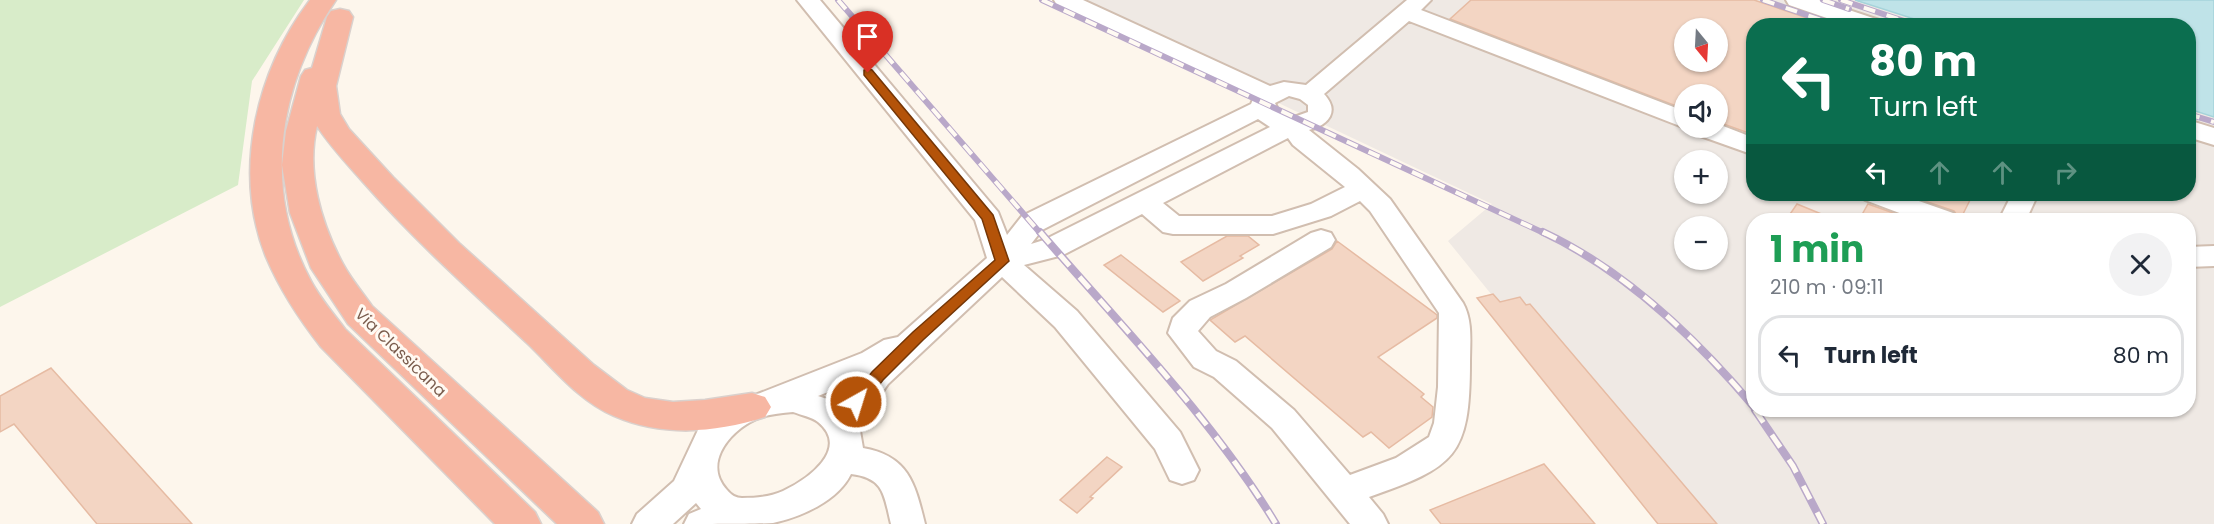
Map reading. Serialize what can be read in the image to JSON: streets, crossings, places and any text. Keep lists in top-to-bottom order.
{
  "streets": {
    "highway": ["Via Classicana"]
  },
  "north": "bottom",
  "page": {
    "map_buttons": ["+", "−"],
    "turn": ["80 m", "Turn left"],
    "heading": ["1 min", "210 m · 09:11"],
    "list": [
      {
        "name": "Turn left",
        "value": "80 m"
      }
    ]
  }
}
